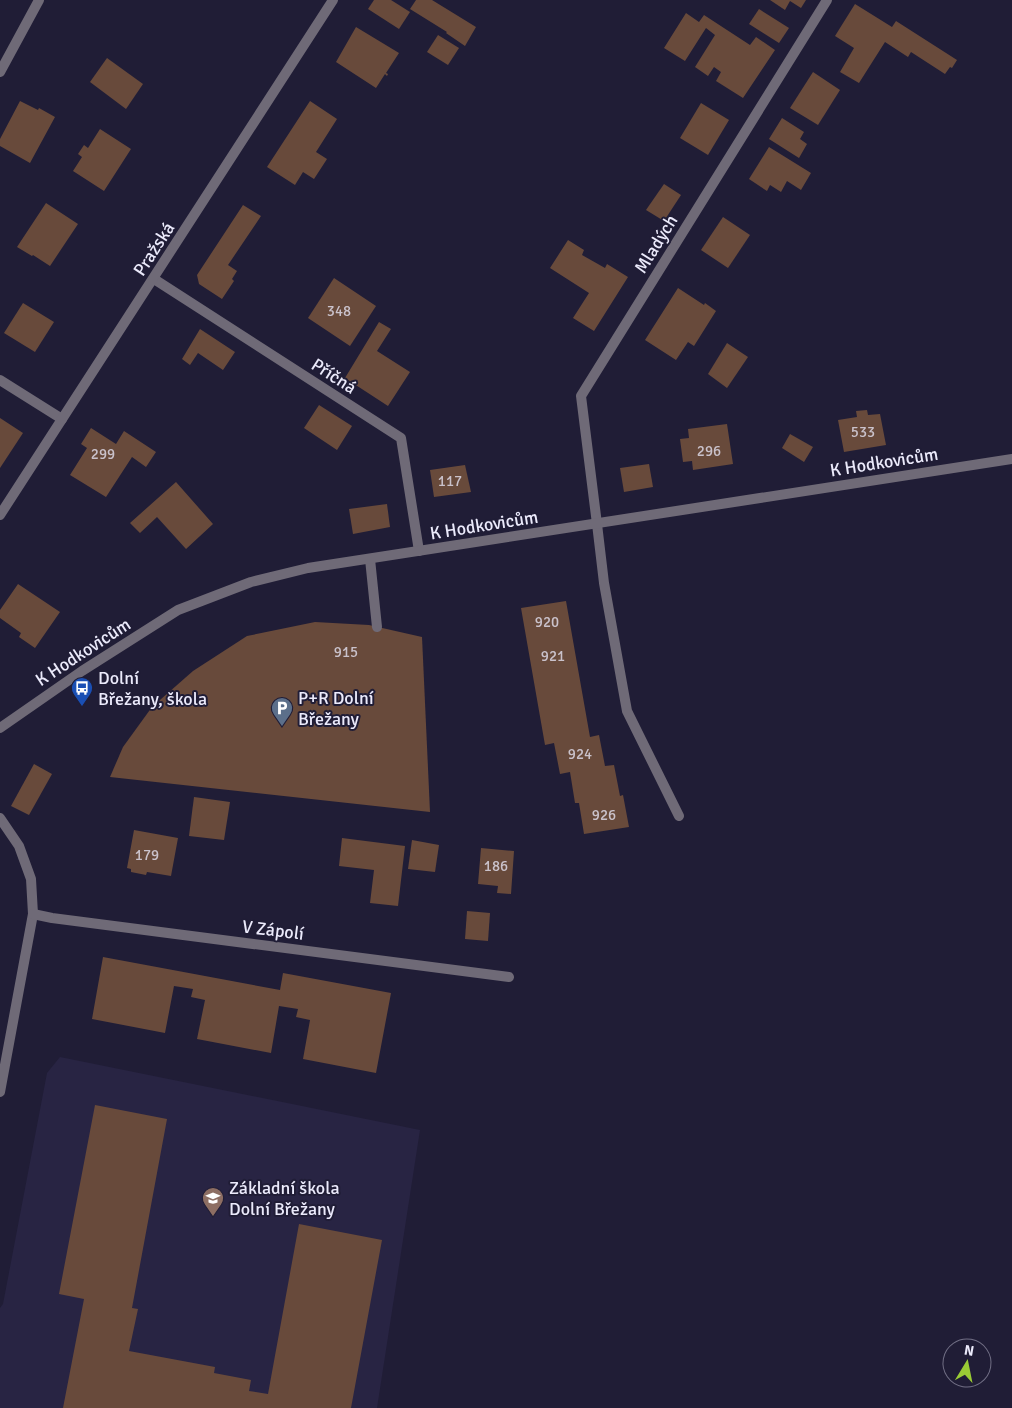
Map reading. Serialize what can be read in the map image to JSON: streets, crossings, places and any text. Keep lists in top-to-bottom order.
{
  "streets": {
    "street": [
      "Mladých",
      "Pražská",
      "Příčná",
      "K Hodkovicům",
      "V Zápolí"
    ]
  },
  "crossings": [
    ["Mladých", "K Hodkovicům"],
    ["Pražská", "Příčná"],
    ["Příčná", "K Hodkovicům"]
  ],
  "places": {
    "bus stop": ["Dolní Břežany, škola"],
    "parking": ["P+R Dolní Břežany"],
    "school or university": ["Základní škola Dolní Břežany"]
  },
  "house_numbers": [
    "348",
    "533",
    "296",
    "299",
    "117",
    "920",
    "915",
    "921",
    "924",
    "926",
    "179",
    "186"
  ],
  "north": "top"
}
